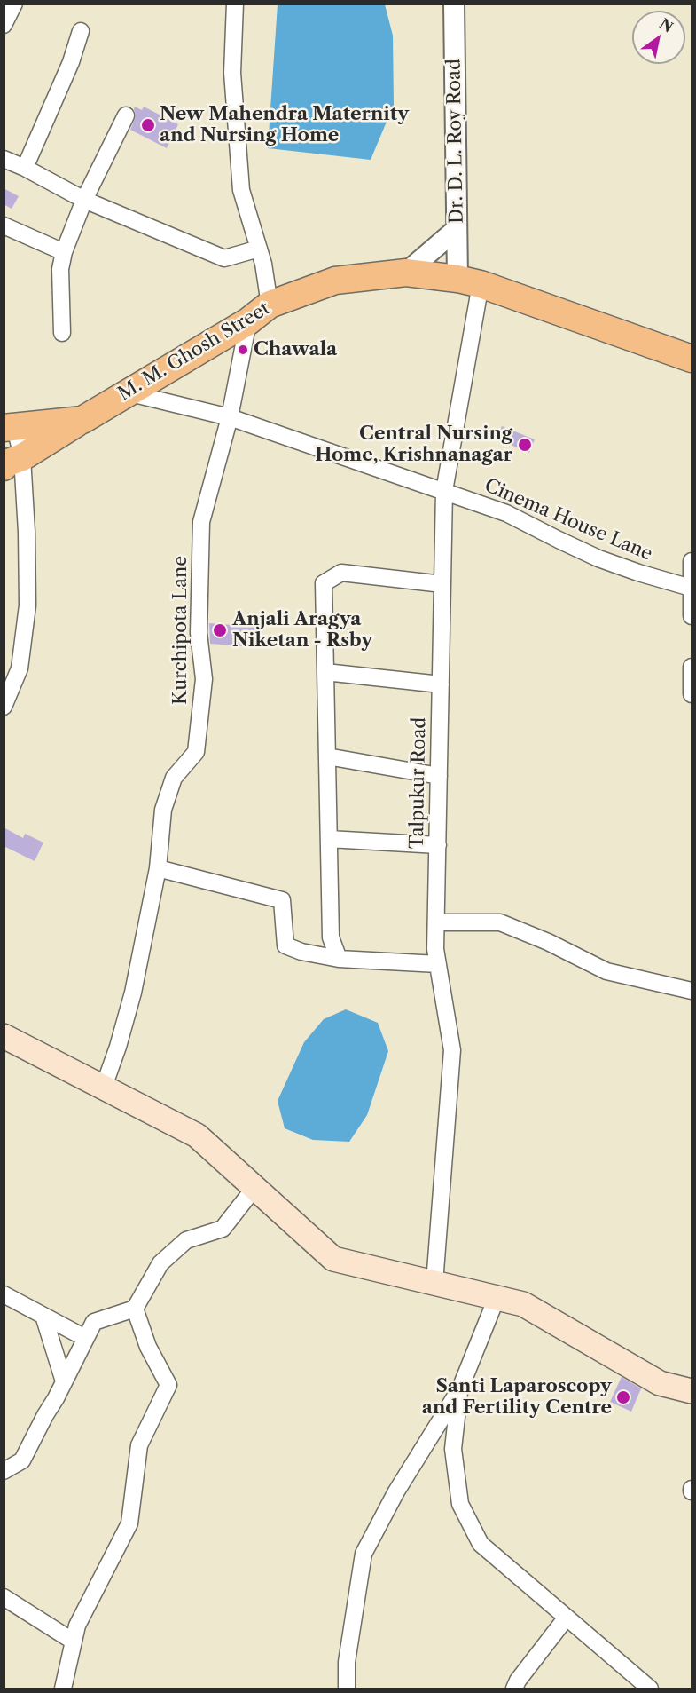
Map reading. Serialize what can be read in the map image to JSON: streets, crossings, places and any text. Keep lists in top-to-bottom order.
{
  "streets": {
    "main road": ["M. M. Ghosh Street"],
    "street": [
      "Dr. D. L. Roy Road",
      "Cinema House Lane",
      "Kurchipota Lane",
      "Talpukur Road"
    ]
  },
  "crossings": [
    ["Dr. D. L. Roy Road", "M. M. Ghosh Street"],
    ["Dr. D. L. Roy Road", "Talpukur Road"],
    ["M. M. Ghosh Street", "Cinema House Lane"],
    ["M. M. Ghosh Street", "Kurchipota Lane"],
    ["M. M. Ghosh Street", "Talpukur Road"],
    ["Cinema House Lane", "Kurchipota Lane"],
    ["Cinema House Lane", "Talpukur Road"]
  ],
  "places": [
    "New Mahendra Maternity and Nursing Home",
    "Chawala",
    "Central Nursing Home, Krishnanagar",
    "Anjali Aragya Niketan - Rsby",
    "Santi Laparoscopy and Fertility Centre"
  ],
  "north": "top right"
}
